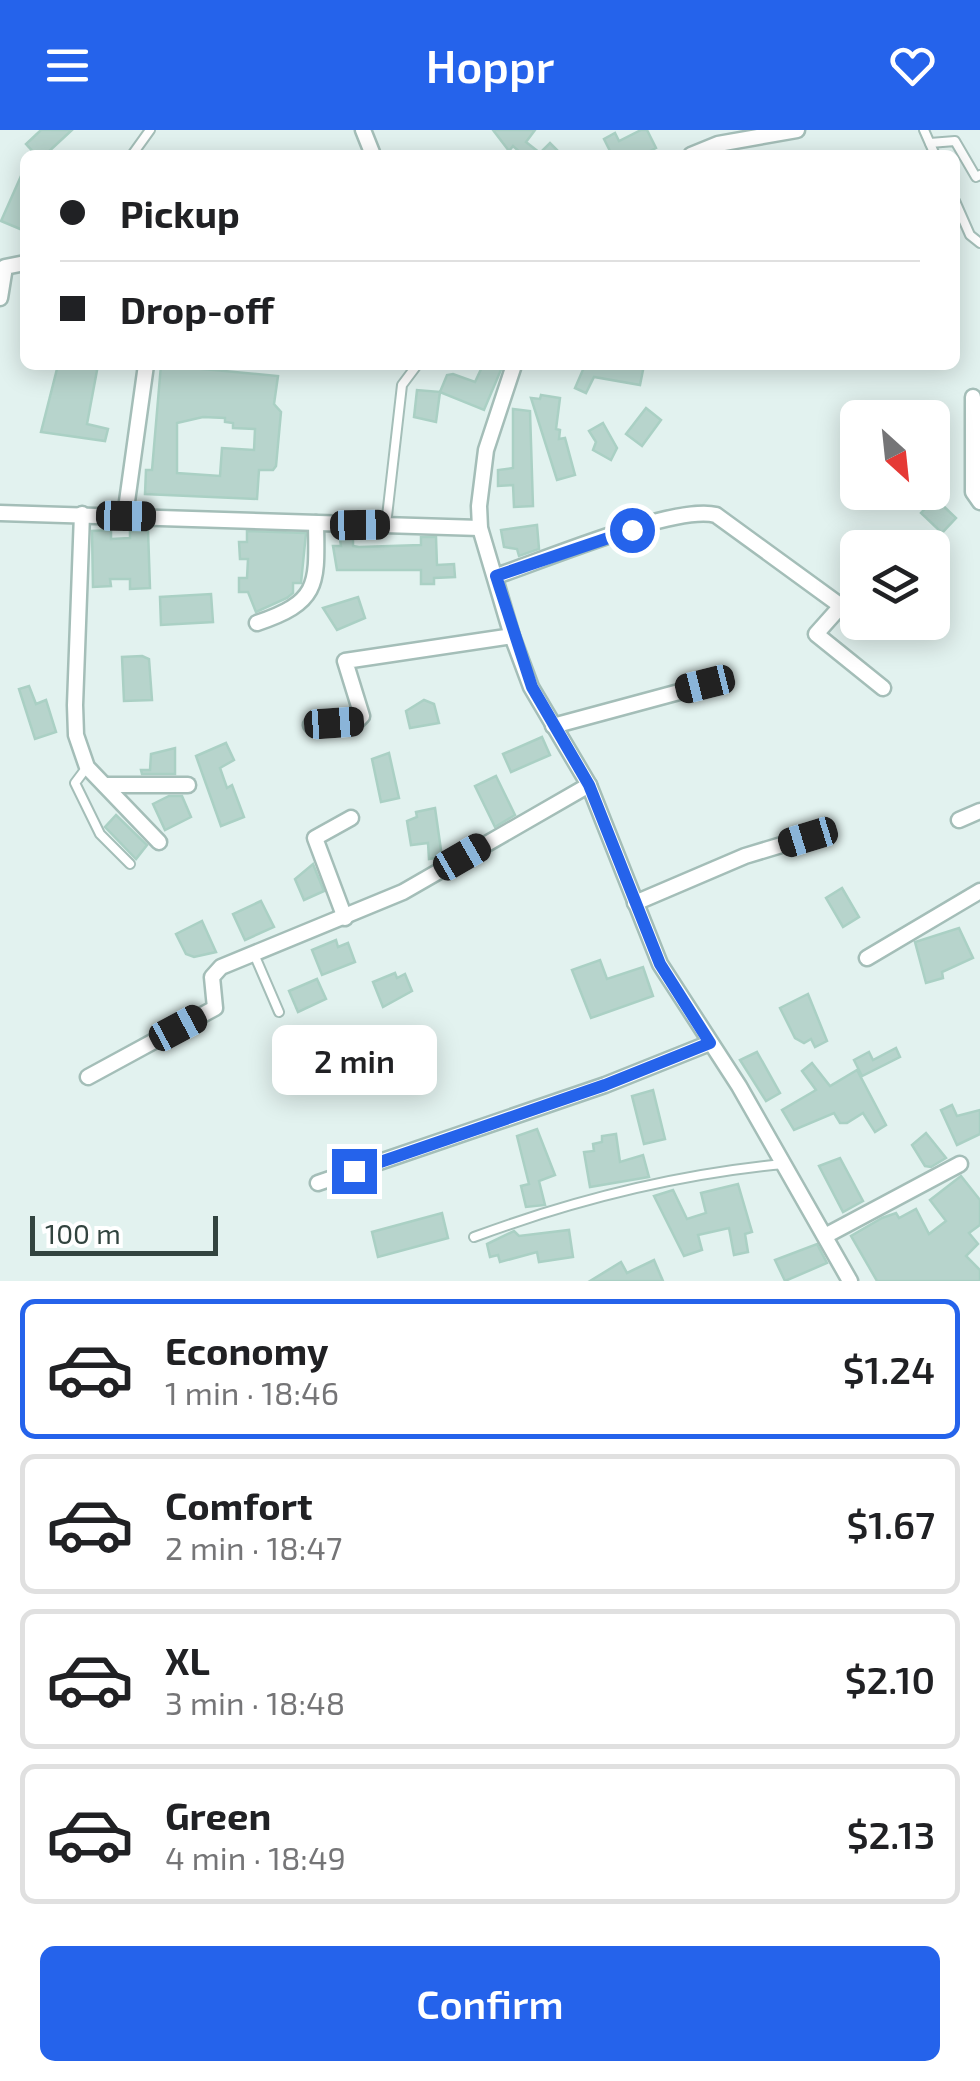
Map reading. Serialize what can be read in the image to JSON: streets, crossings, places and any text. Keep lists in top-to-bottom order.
{
  "scale_bar": "100 m",
  "north": "bottom right",
  "page": {
    "header": "Hoppr",
    "banner": ["Pickup", "Drop-off"],
    "bubble": "2 min",
    "scale": "100 m",
    "list": [
      {
        "name": "Economy",
        "note": "1 min · 18:46",
        "value": "$1.24"
      },
      {
        "name": "Comfort",
        "note": "2 min · 18:47",
        "value": "$1.67"
      },
      {
        "name": "XL",
        "note": "3 min · 18:48",
        "value": "$2.10"
      },
      {
        "name": "Green",
        "note": "4 min · 18:49",
        "value": "$2.13"
      }
    ],
    "buttons": "Confirm"
  }
}
